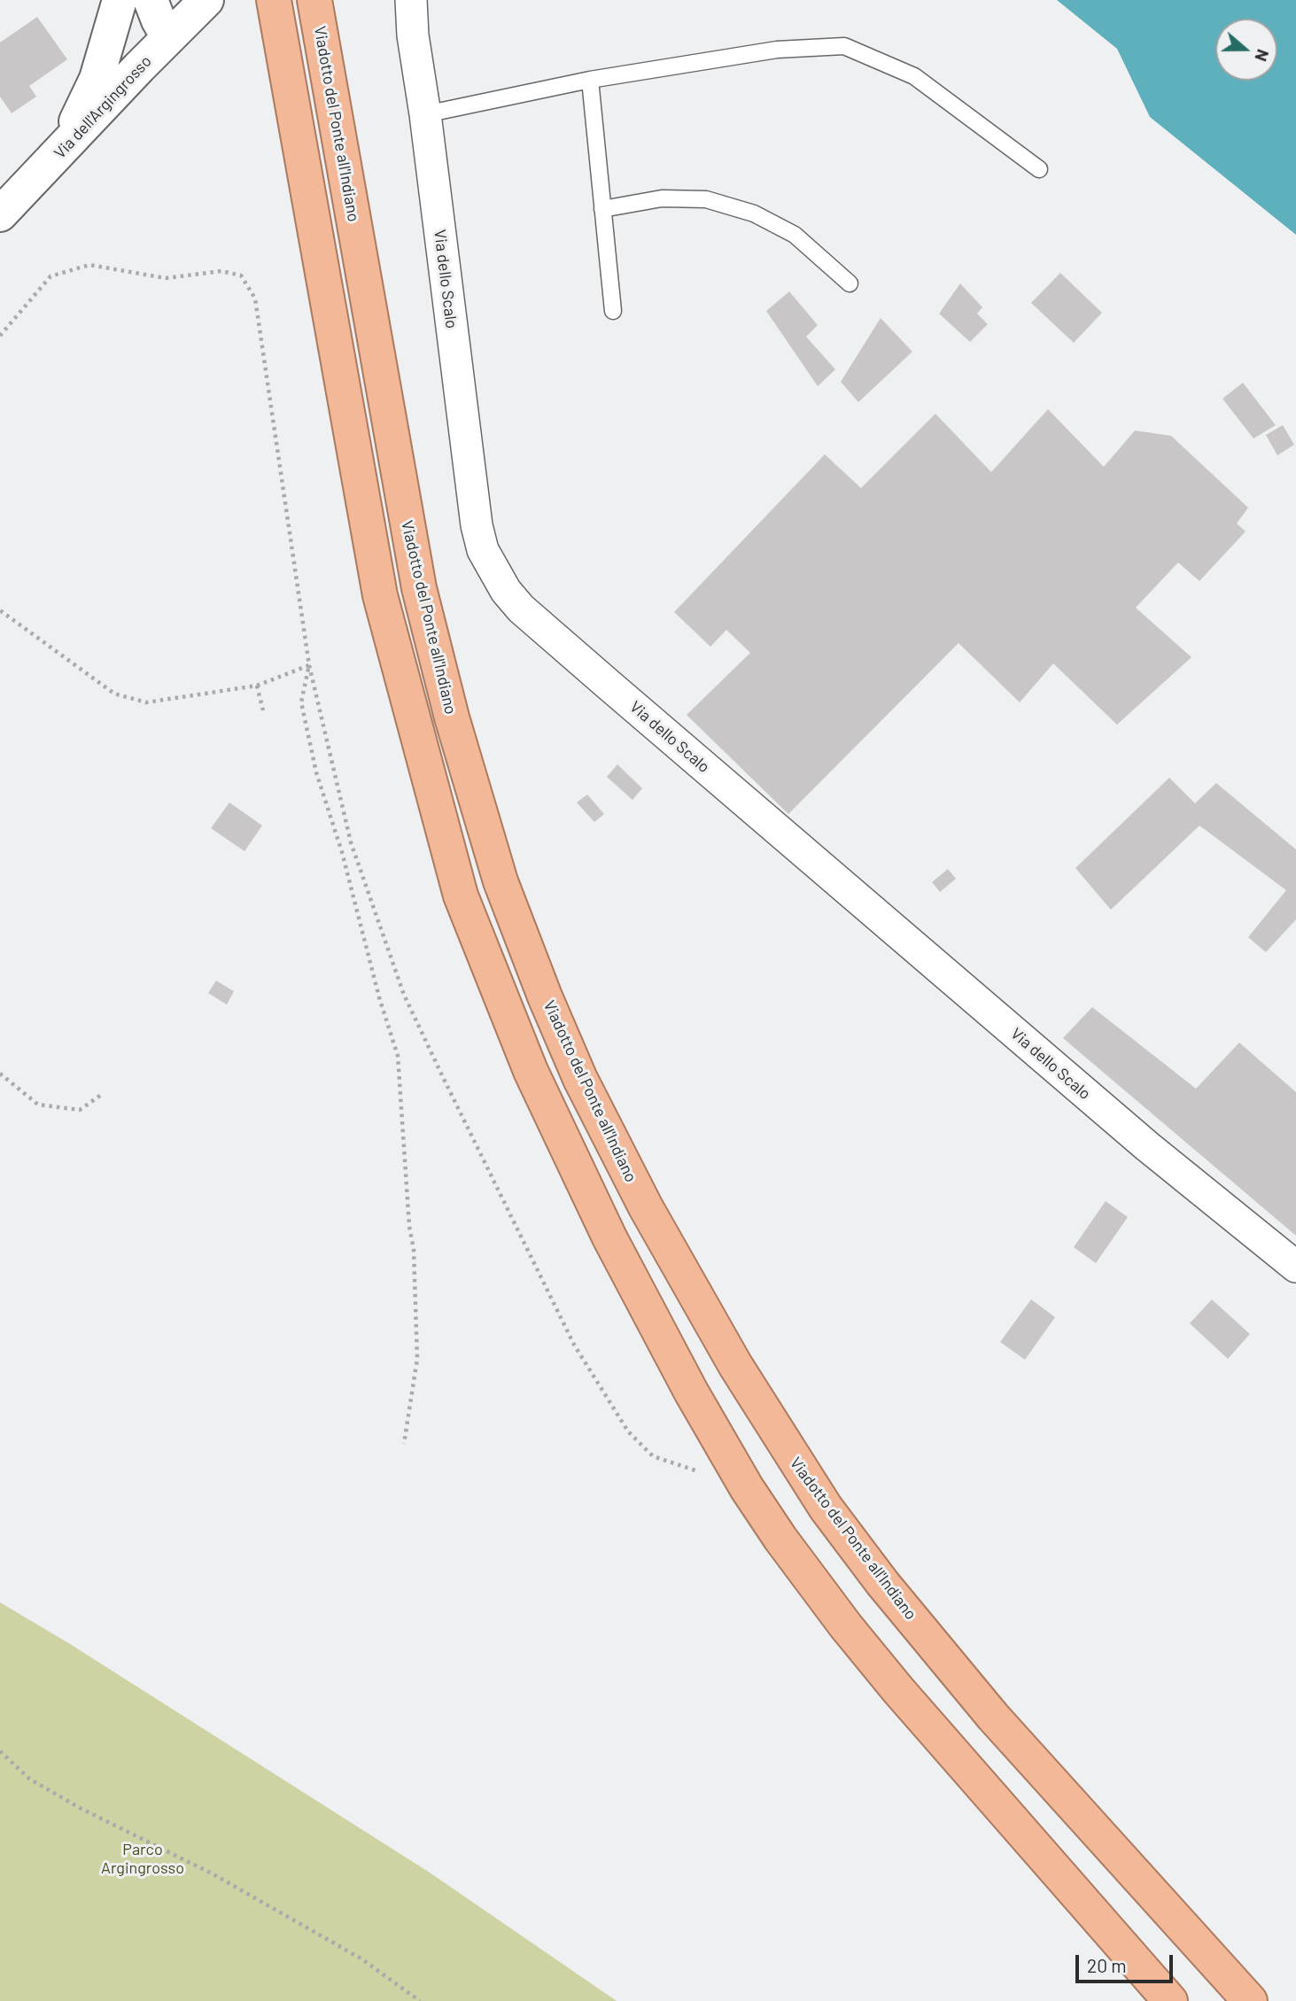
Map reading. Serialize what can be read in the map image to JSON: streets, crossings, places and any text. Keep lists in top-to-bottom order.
{
  "streets": {
    "highway": ["Viadotto del Ponte all'Indiano"],
    "street": ["Via dell'Argingrosso", "Via dello Scalo"]
  },
  "parks": ["Parco Argingrosso"],
  "scale_bar": "20 m",
  "north": "right"
}
